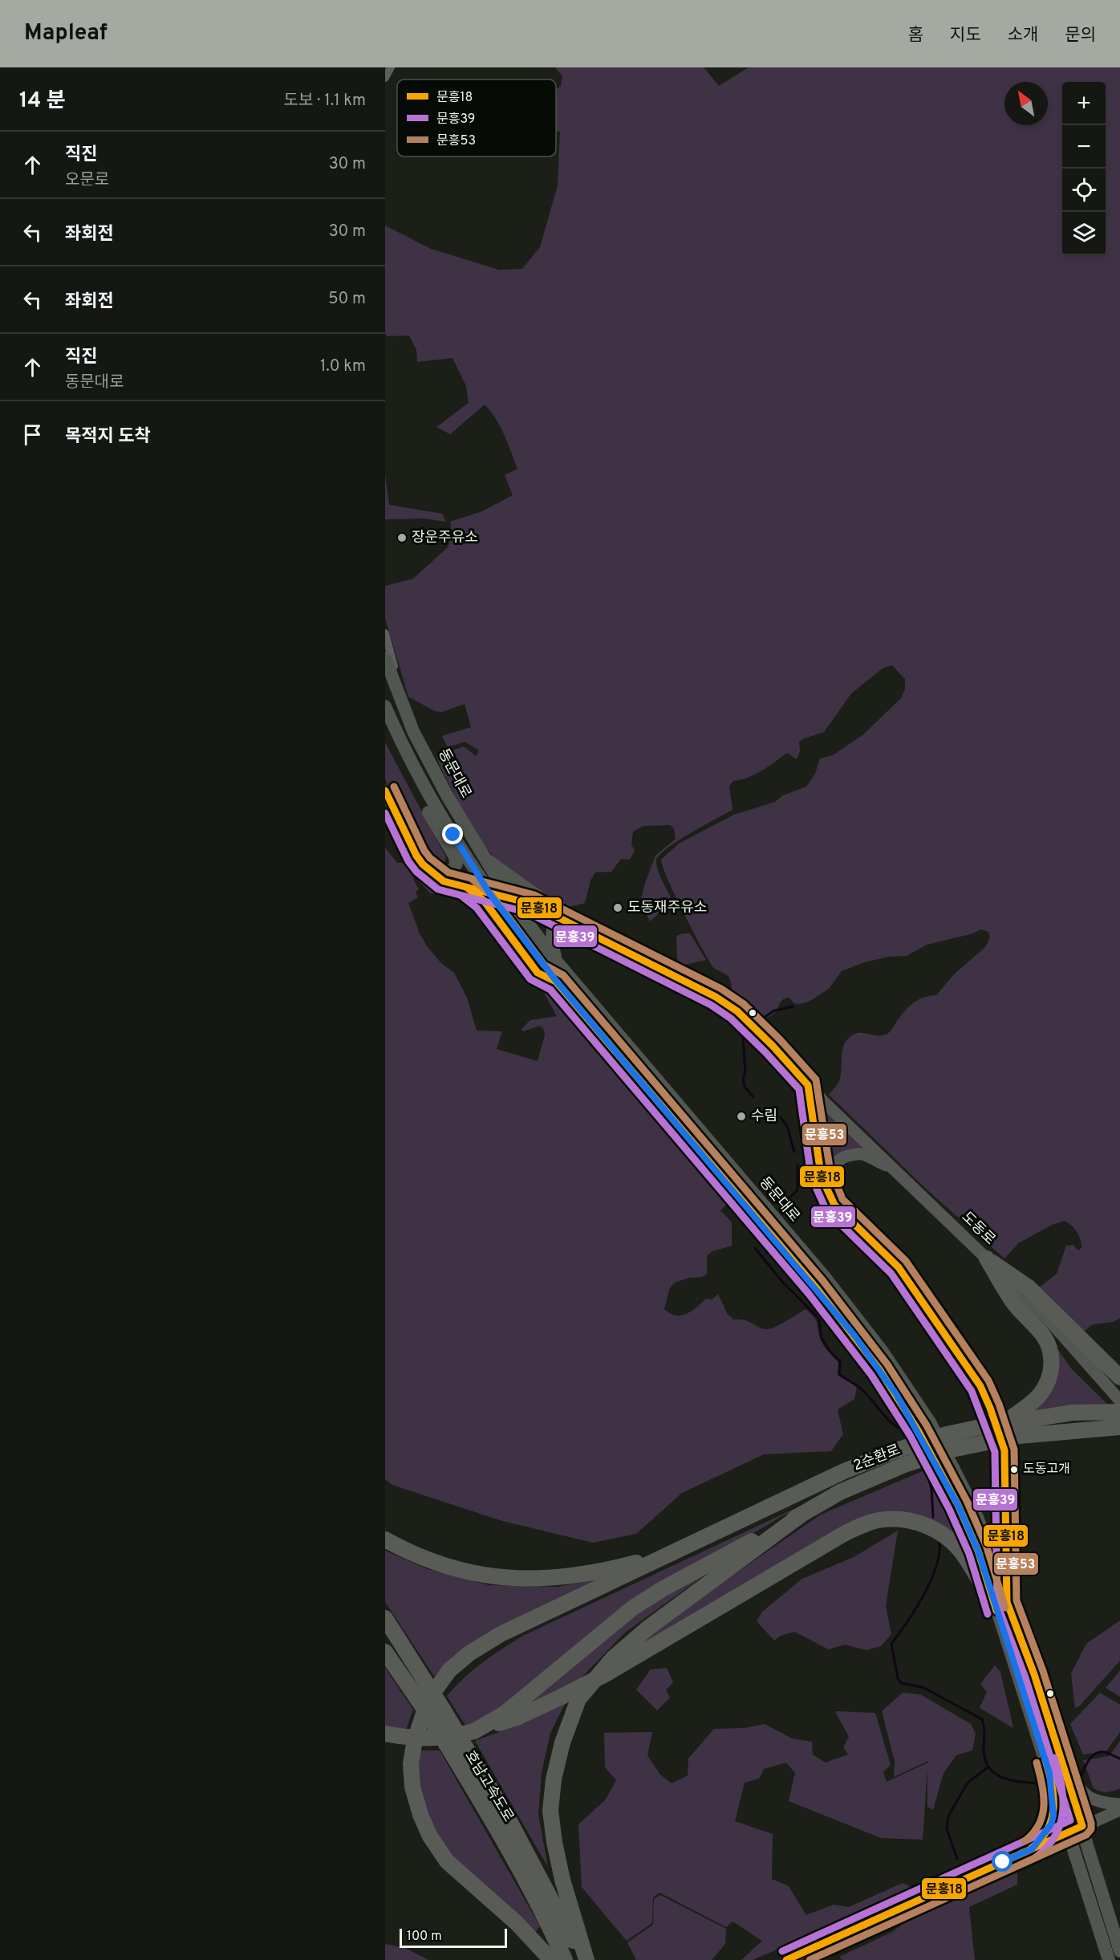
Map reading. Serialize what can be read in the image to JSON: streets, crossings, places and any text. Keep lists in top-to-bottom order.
{
  "streets": {
    "highway": ["2순환로", "호남고속도로"],
    "main road": ["동문대로", "도동로"]
  },
  "crossings": [
    ["동문대로", "도동로"],
    ["도동로", "2순환로"]
  ],
  "places": [
    "장운주유소",
    "도동재주유소",
    "수림",
    "도동고개"
  ],
  "lines": ["transit line 문흥53", "transit line 문흥18", "transit line 문흥39"],
  "legend": ["문흥18", "문흥39", "문흥53"],
  "scale_bar": "100 m",
  "north": "top left",
  "page": {
    "header": "Mapleaf",
    "nav": [
      "홈",
      "지도",
      "소개",
      "문의"
    ],
    "heading": ["14 분", "도보 · 1.1 km"],
    "map_buttons": ["+", "−"],
    "list": [
      ["직진", "오문로", "30 m"],
      ["좌회전", "30 m"],
      ["좌회전", "50 m"],
      ["직진", "동문대로", "1.0 km"],
      "목적지 도착"
    ],
    "scale": "100 m"
  }
}
